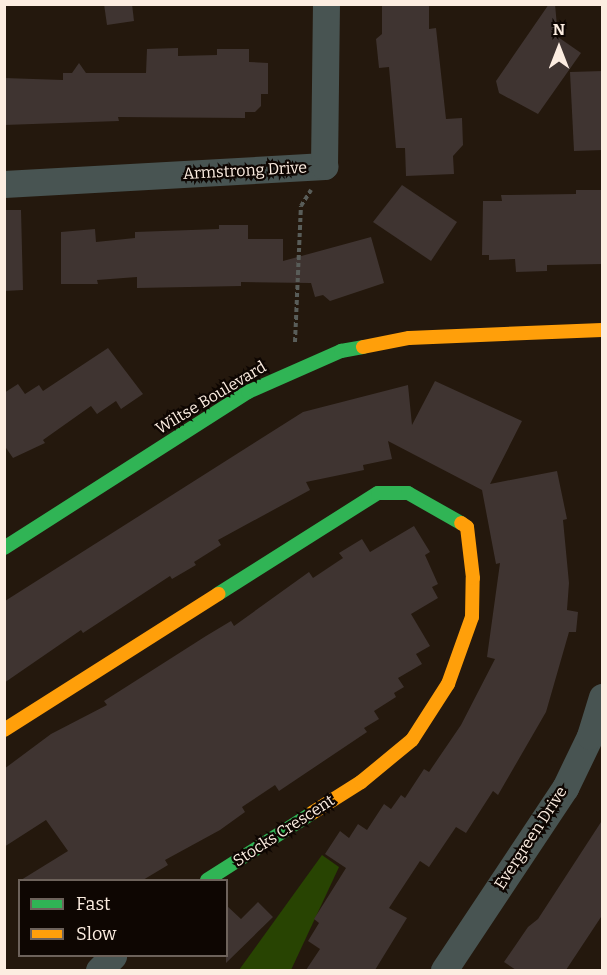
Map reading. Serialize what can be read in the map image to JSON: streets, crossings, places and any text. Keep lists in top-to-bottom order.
{
  "streets": {
    "street": [
      "Armstrong Drive",
      "Wiltse Boulevard",
      "Stocks Crescent",
      "Evergreen Drive"
    ]
  },
  "legend": ["Fast", "Slow"],
  "north": "top"
}
